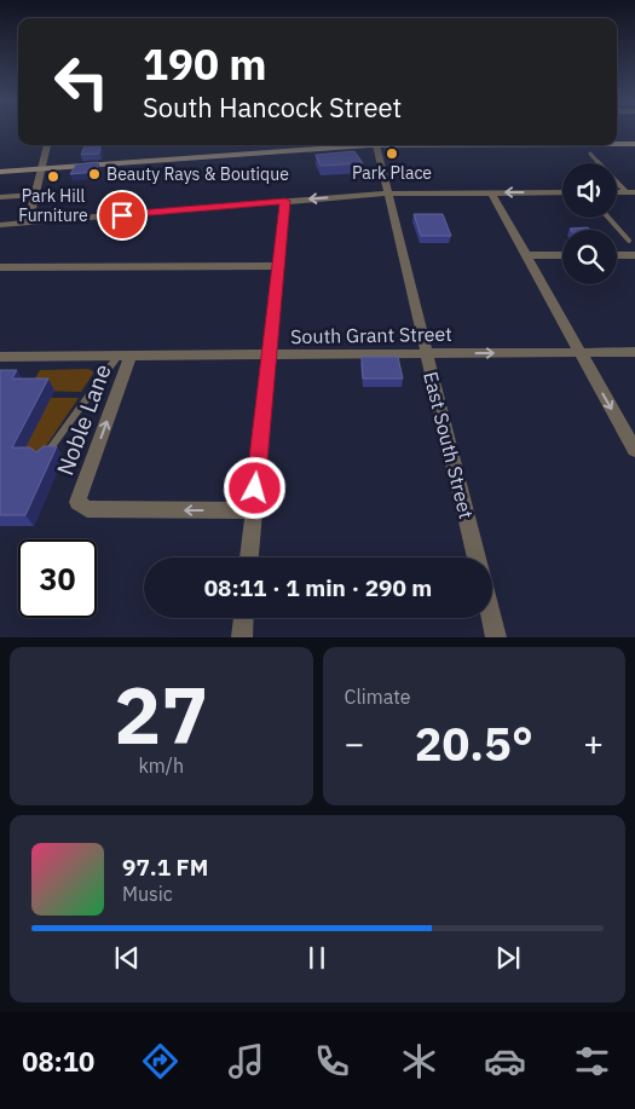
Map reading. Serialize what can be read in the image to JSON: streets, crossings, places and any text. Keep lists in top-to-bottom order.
{
  "streets": {
    "street": ["South Grant Street", "Noble Lane", "East South Street"]
  },
  "crossings": [
    ["South Grant Street", "Noble Lane"],
    ["South Grant Street", "East South Street"]
  ],
  "places": ["Park Place", "Beauty Rays & Boutique", "Park Hill Furniture"],
  "page": {
    "turn": ["190 m", "South Hancock Street"],
    "limit": "30",
    "trip": "08:11 · 1 min · 290 m",
    "tile": [
      ["27", "km/h"],
      "Climate"
    ],
    "heat": ["−", "20.5°", "+"],
    "song": ["97.1 FM", "Music"],
    "tabs": "08:10"
  }
}
